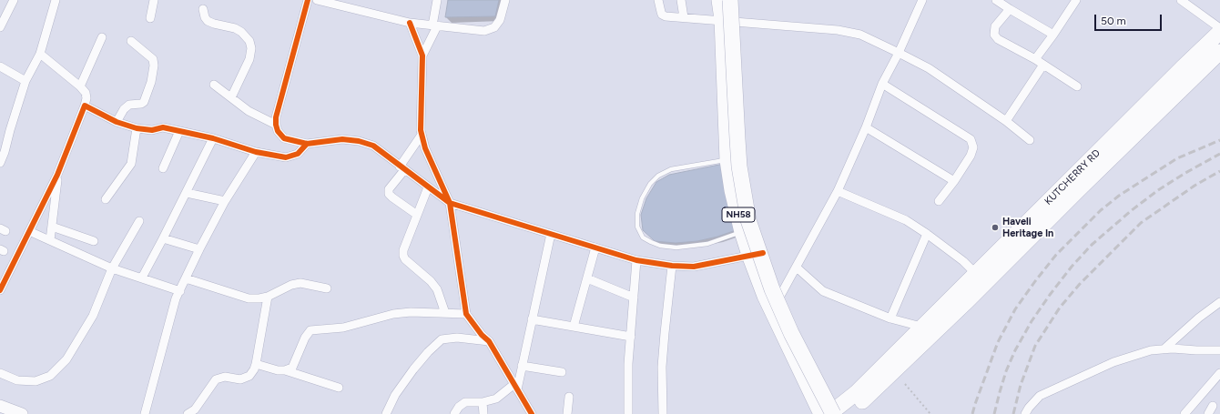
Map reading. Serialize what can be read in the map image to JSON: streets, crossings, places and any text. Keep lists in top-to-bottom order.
{
  "streets": {
    "highway": ["KUTCHERRY RD", "NH58"]
  },
  "crossings": [
    ["KUTCHERRY RD", "NH58"]
  ],
  "places": ["Haveli Heritage In"],
  "scale_bar": "50 m"
}
